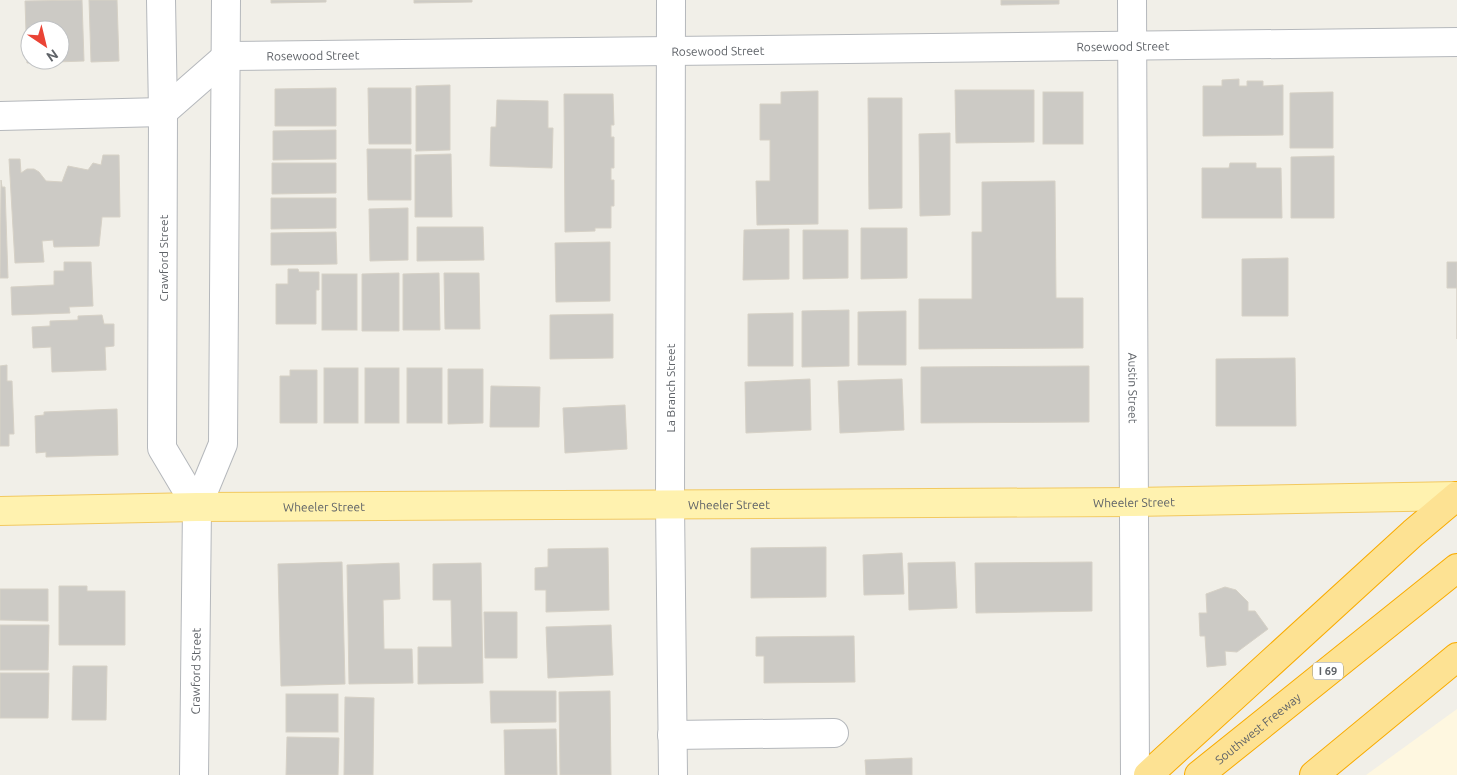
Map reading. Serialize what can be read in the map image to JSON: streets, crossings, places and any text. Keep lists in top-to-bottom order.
{
  "streets": {
    "highway": ["I 69", "Southwest Freeway"],
    "main road": ["Wheeler Street"],
    "street": [
      "Rosewood Street",
      "Crawford Street",
      "La Branch Street",
      "Austin Street"
    ]
  },
  "crossings": [
    ["Rosewood Street", "Crawford Street"],
    ["Rosewood Street", "La Branch Street"],
    ["Rosewood Street", "Austin Street"],
    ["Crawford Street", "Wheeler Street"],
    ["La Branch Street", "Wheeler Street"],
    ["Austin Street", "Wheeler Street"]
  ],
  "north": "bottom right"
}
